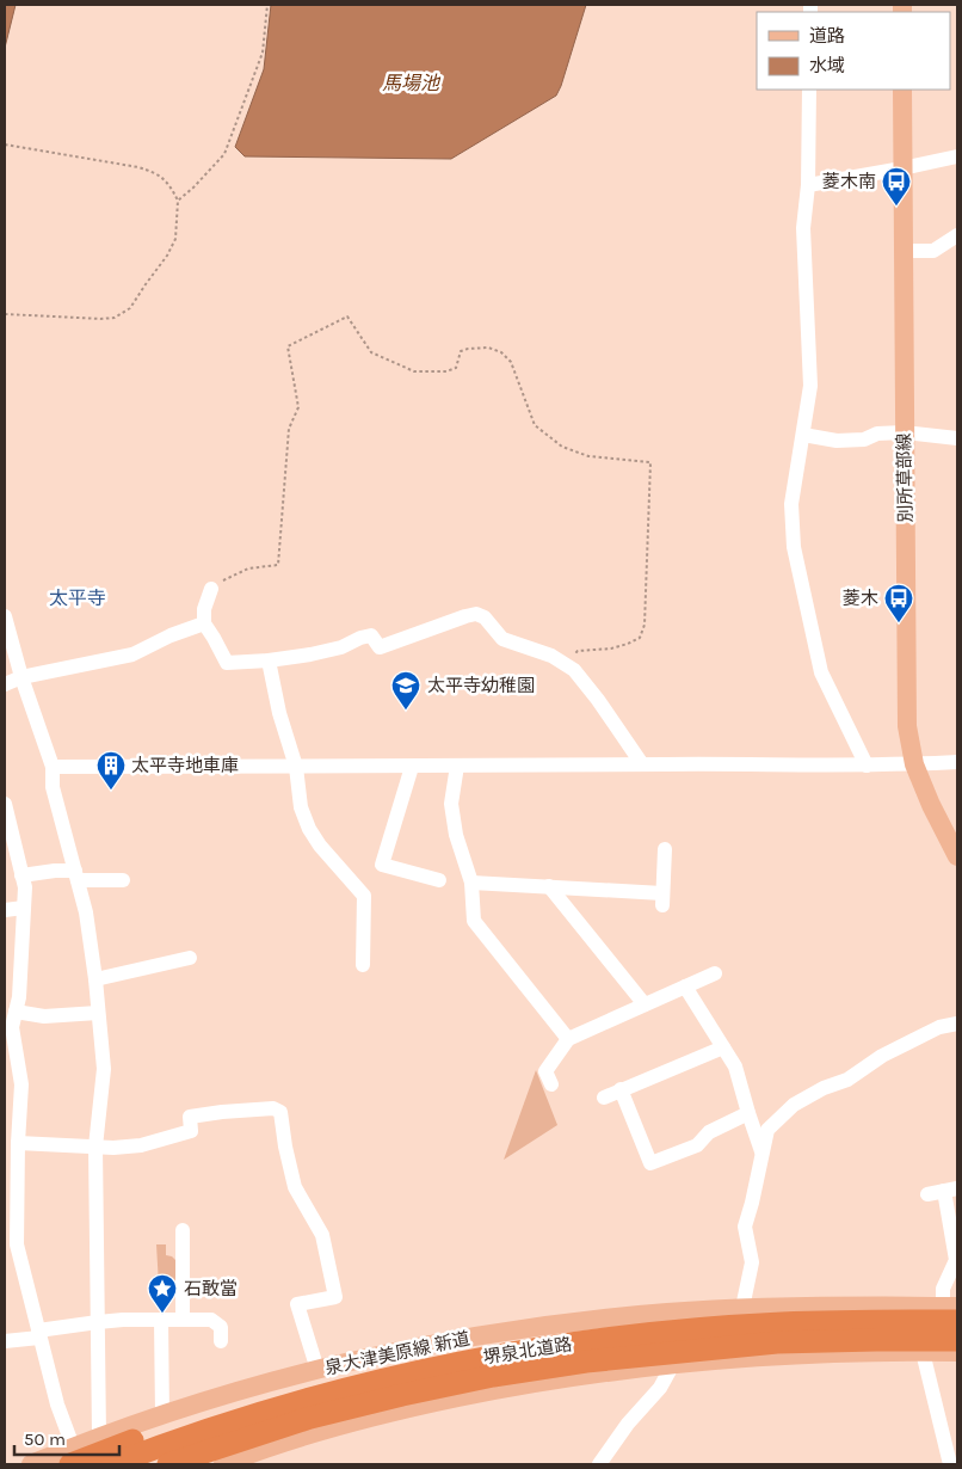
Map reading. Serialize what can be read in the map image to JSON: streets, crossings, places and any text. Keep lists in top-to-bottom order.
{
  "streets": {
    "highway": ["堺泉北道路"],
    "main road": ["別所草部線", "泉大津美原線 新道"]
  },
  "crossings": [
    ["堺泉北道路", "泉大津美原線 新道"]
  ],
  "districts": ["太平寺"],
  "water": ["馬場池"],
  "places": {
    "bus stop": ["菱木南", "菱木"],
    "school or university": ["太平寺幼稚園"],
    "building": ["太平寺地車庫"],
    "place": ["石敢當"]
  },
  "legend": ["道路", "水域"],
  "scale_bar": "50 m"
}
